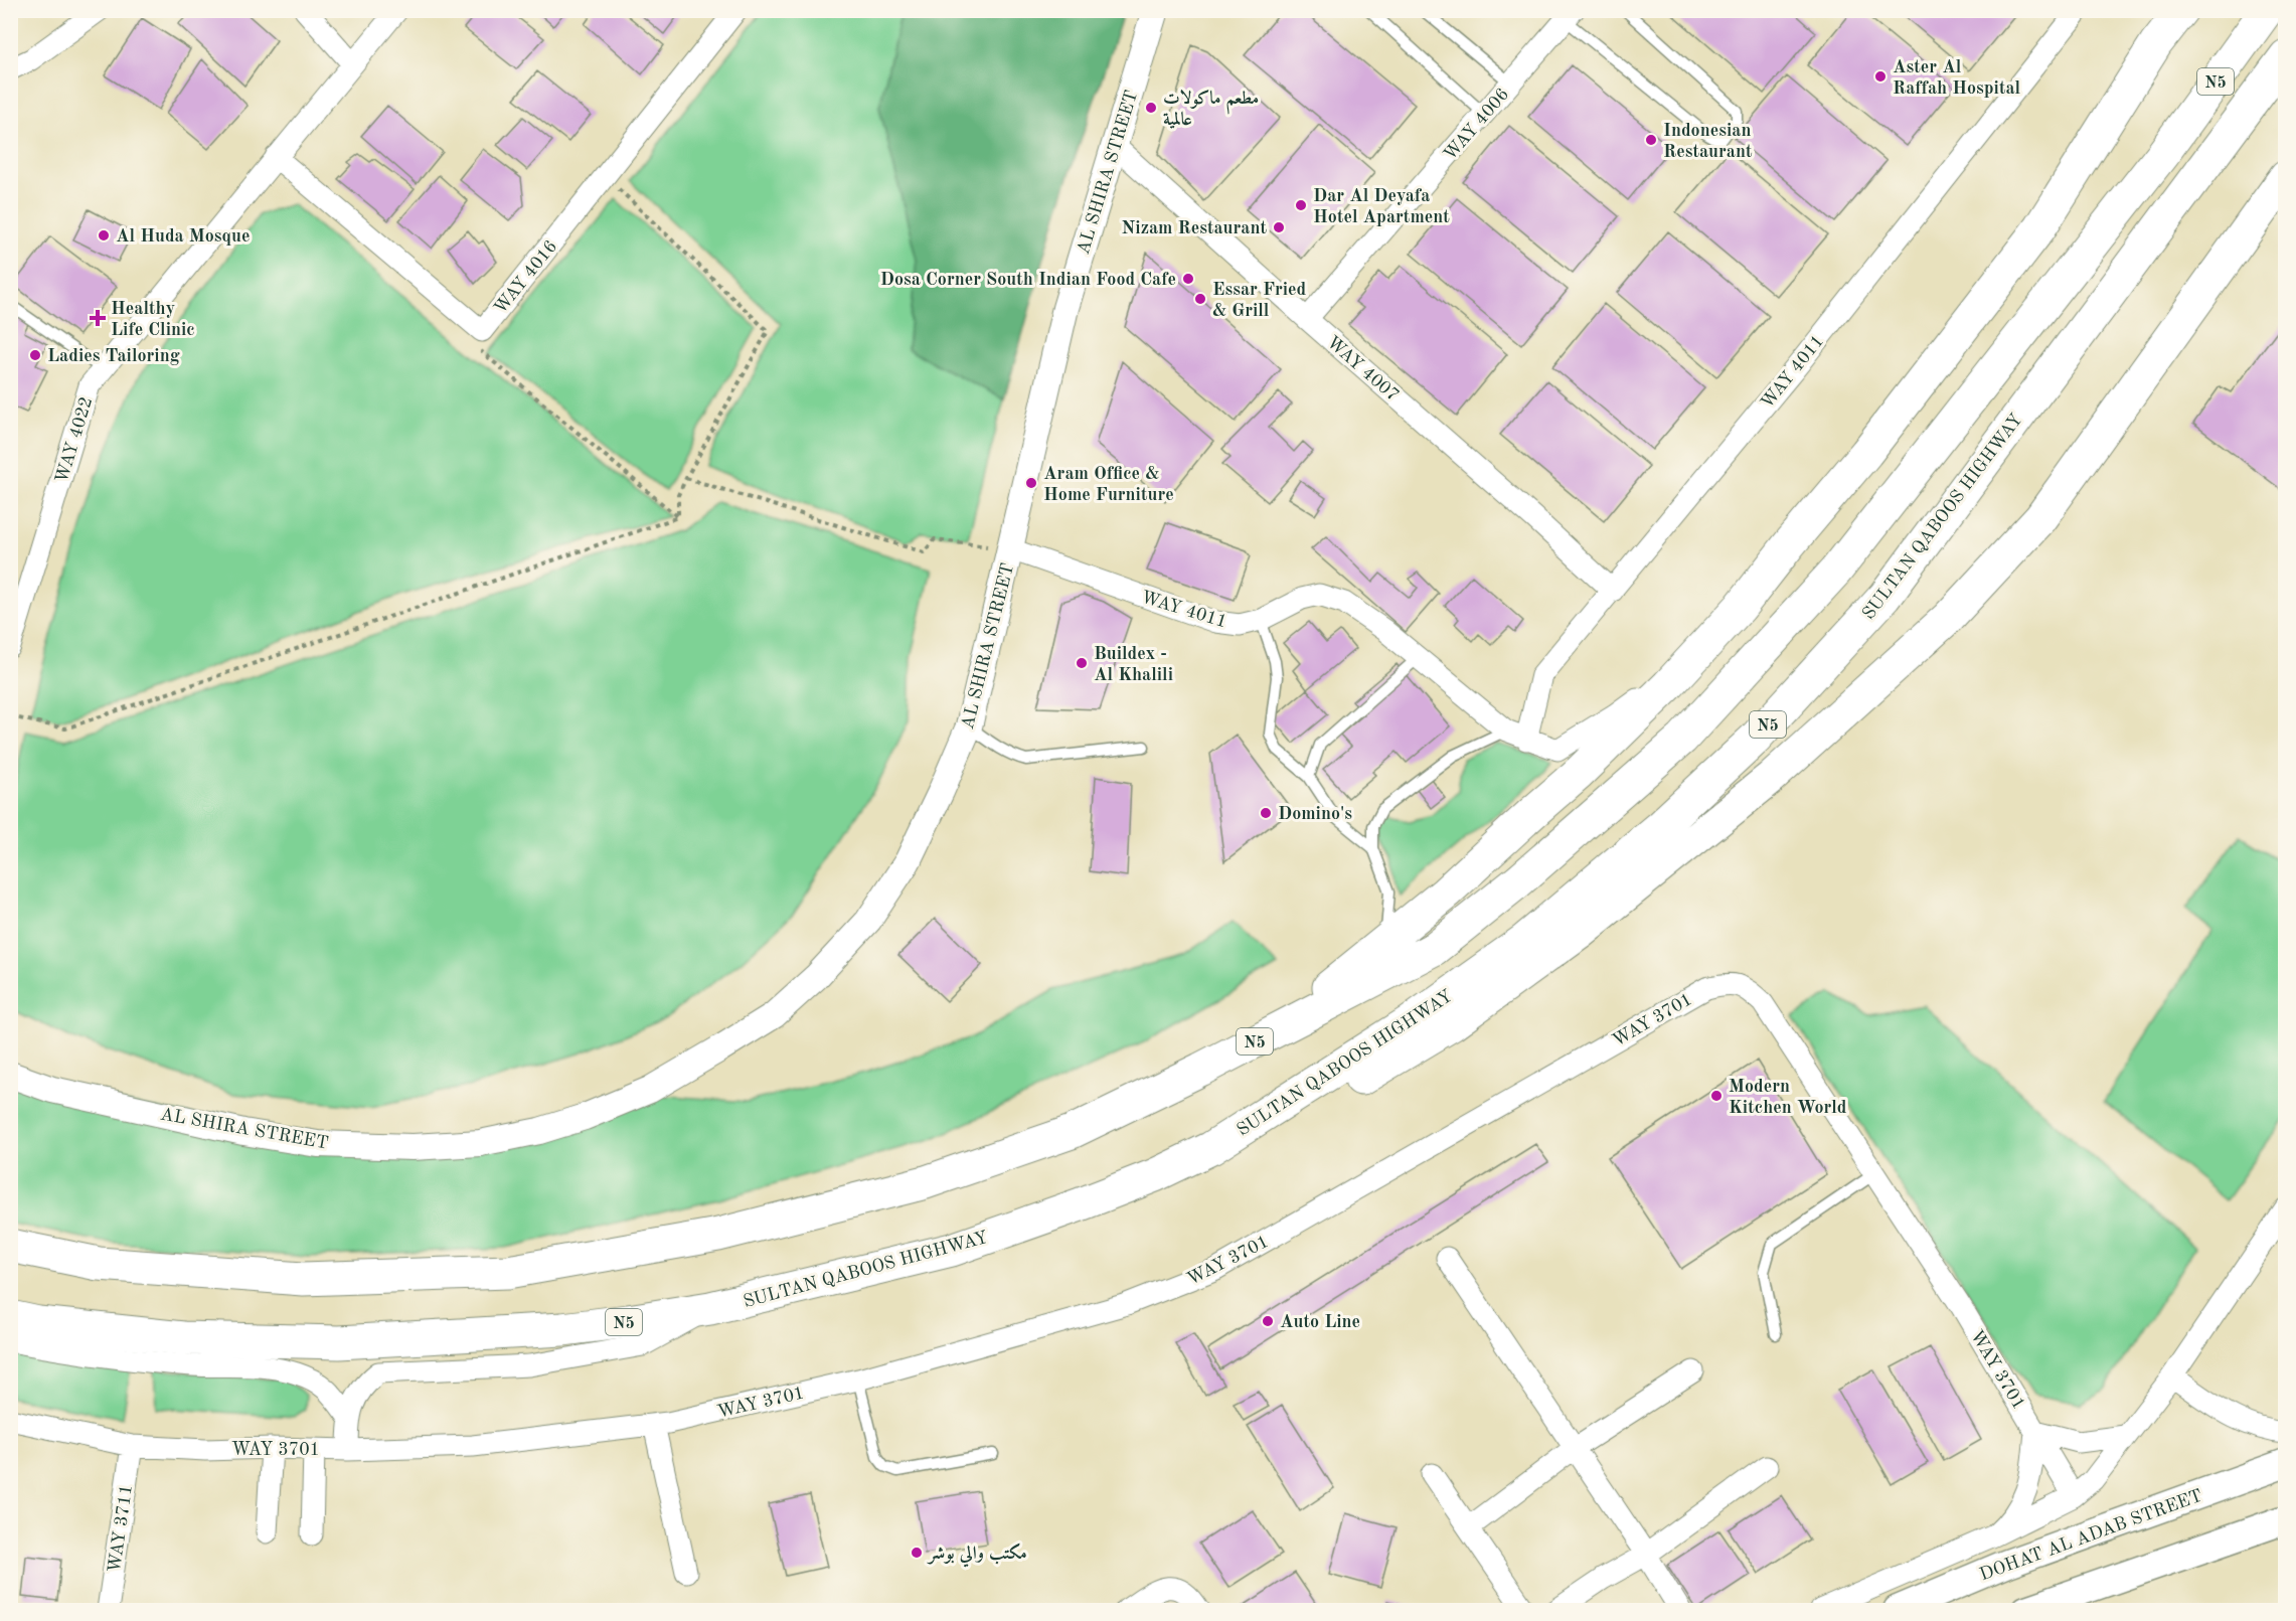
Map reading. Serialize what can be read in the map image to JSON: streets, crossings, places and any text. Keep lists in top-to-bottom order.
{
  "streets": {
    "highway": ["N5", "SULTAN QABOOS HIGHWAY"],
    "main road": ["DOHAT AL ADAB STREET"],
    "street": [
      "WAY 4006",
      "AL SHIRA STREET",
      "WAY 4016",
      "WAY 4007",
      "WAY 4011",
      "WAY 4022",
      "WAY 3701",
      "WAY 3711"
    ]
  },
  "crossings": [
    ["WAY 4006", "WAY 4007"],
    ["AL SHIRA STREET", "WAY 4007"],
    ["AL SHIRA STREET", "WAY 4011"],
    ["WAY 4016", "WAY 4022"],
    ["WAY 4007", "WAY 4011"],
    ["WAY 3701", "WAY 3711"]
  ],
  "places": {
    "other": [
      "Aster Al Raffah Hospital",
      "مطعم ماكولات عالمية",
      "Indonesian Restaurant",
      "Dar Al Deyafa Hotel Apartment",
      "Nizam Restaurant",
      "Al Huda Mosque",
      "Dosa Corner South Indian Food Cafe",
      "Essar Fried & Grill",
      "Ladies Tailoring",
      "Aram Office & Home Furniture",
      "Buildex - Al Khalili",
      "Domino's",
      "Modern Kitchen World",
      "Auto Line",
      "مكتب والي بوشر"
    ],
    "health": ["Healthy Life Clinic"]
  }
}
